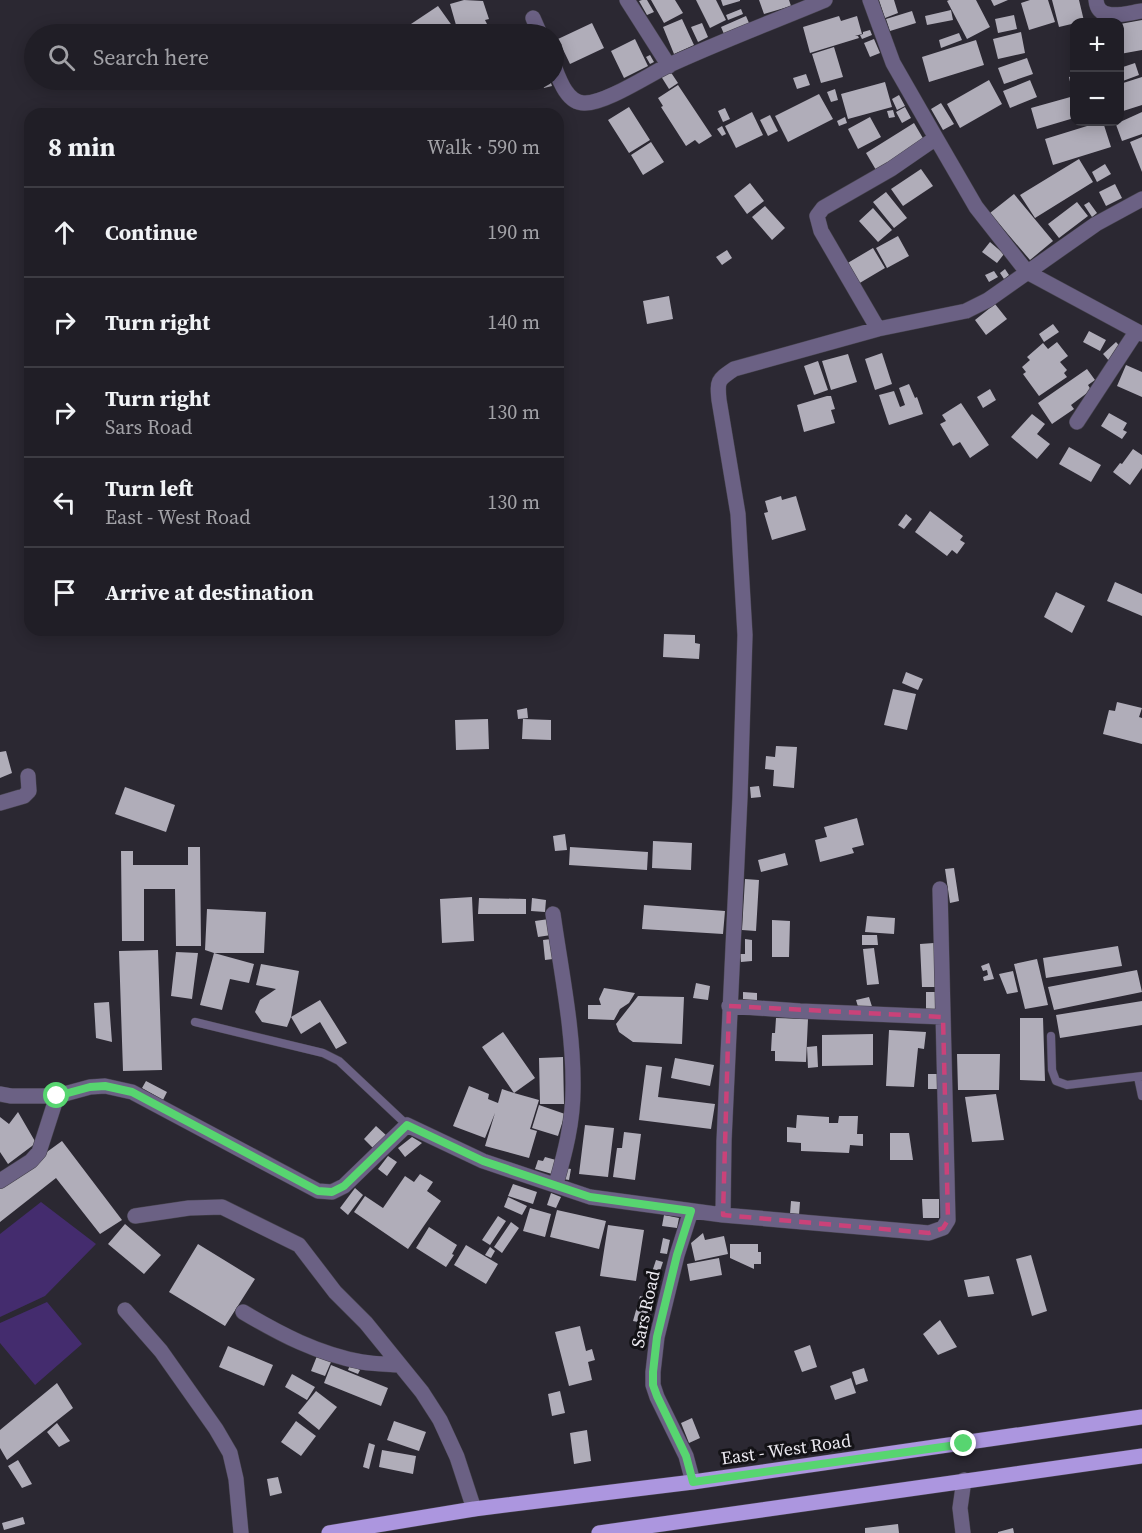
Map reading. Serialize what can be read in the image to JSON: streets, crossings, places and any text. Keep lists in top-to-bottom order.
{
  "streets": {
    "main road": ["East - West Road"],
    "street": ["Sars Road"]
  },
  "crossings": [
    ["Sars Road", "East - West Road"]
  ],
  "page": {
    "map_buttons": ["+", "−"],
    "search": "Search here",
    "heading": ["8 min", "Walk · 590 m"],
    "list": [
      ["Continue", "190 m"],
      ["Turn right", "140 m"],
      ["Turn right", "Sars Road", "130 m"],
      ["Turn left", "East - West Road", "130 m"],
      "Arrive at destination"
    ]
  }
}
